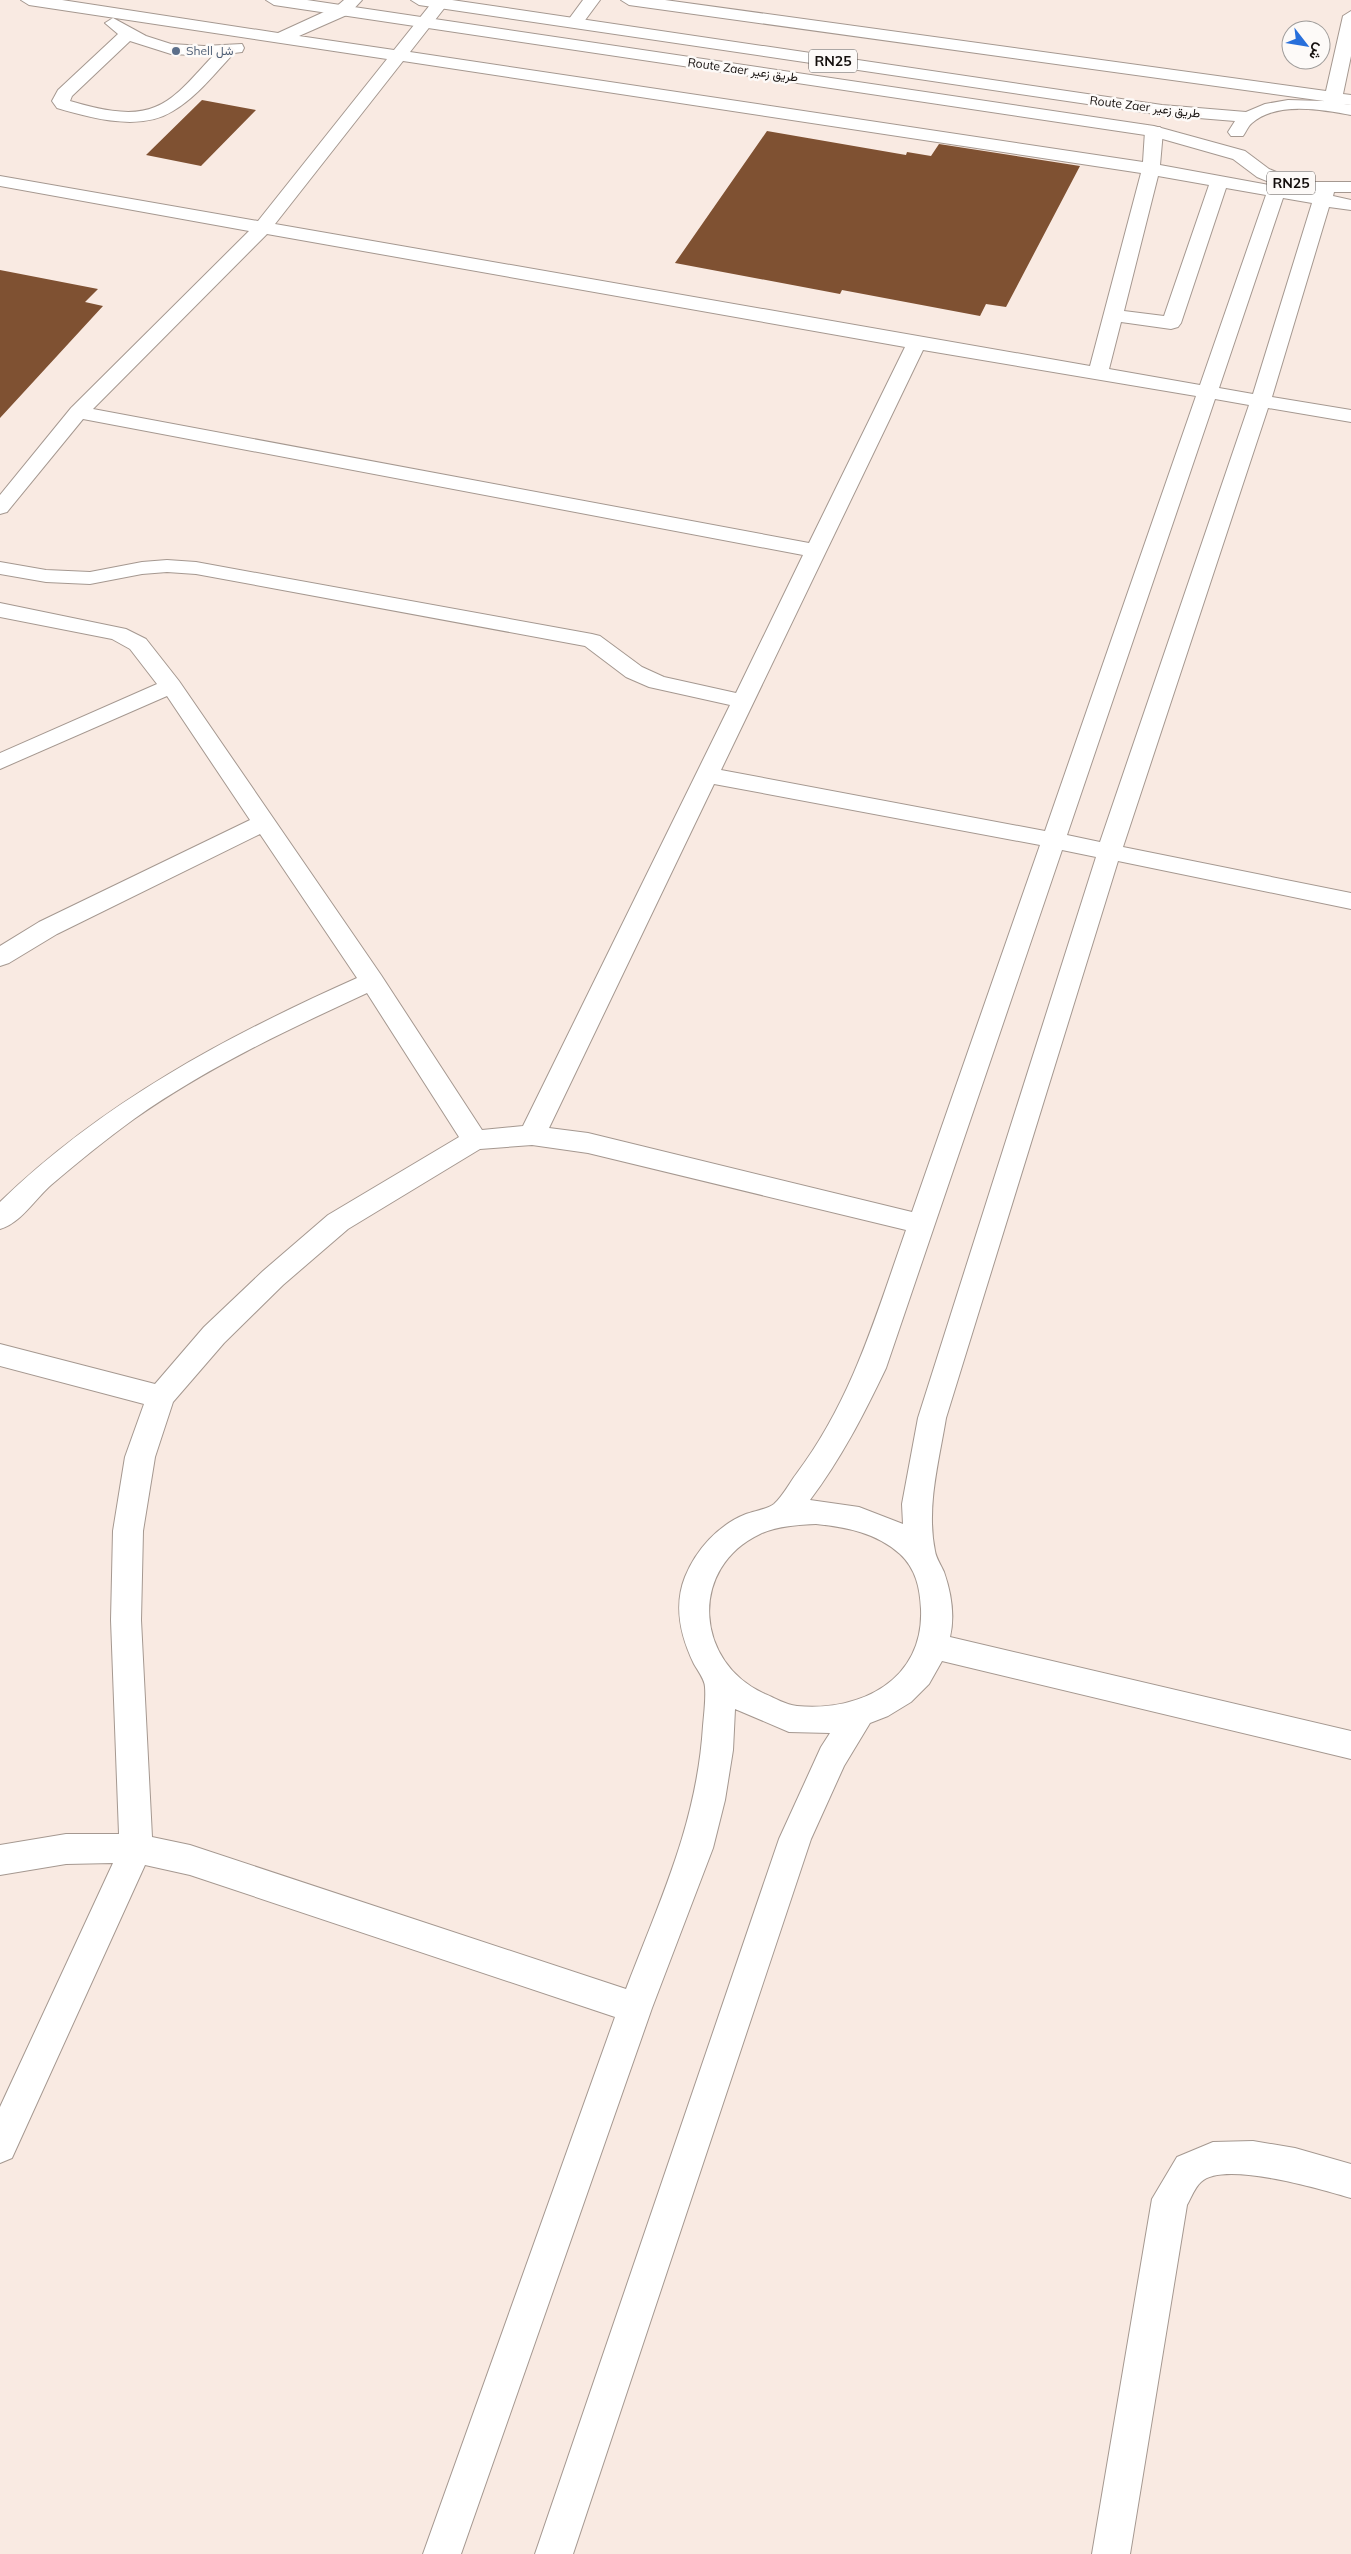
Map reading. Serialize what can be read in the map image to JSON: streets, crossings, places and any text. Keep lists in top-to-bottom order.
{
  "streets": {
    "street": ["RN25", "Route Zaer طريق زعير"]
  },
  "places": ["Shell شل"],
  "north": "bottom right"
}
